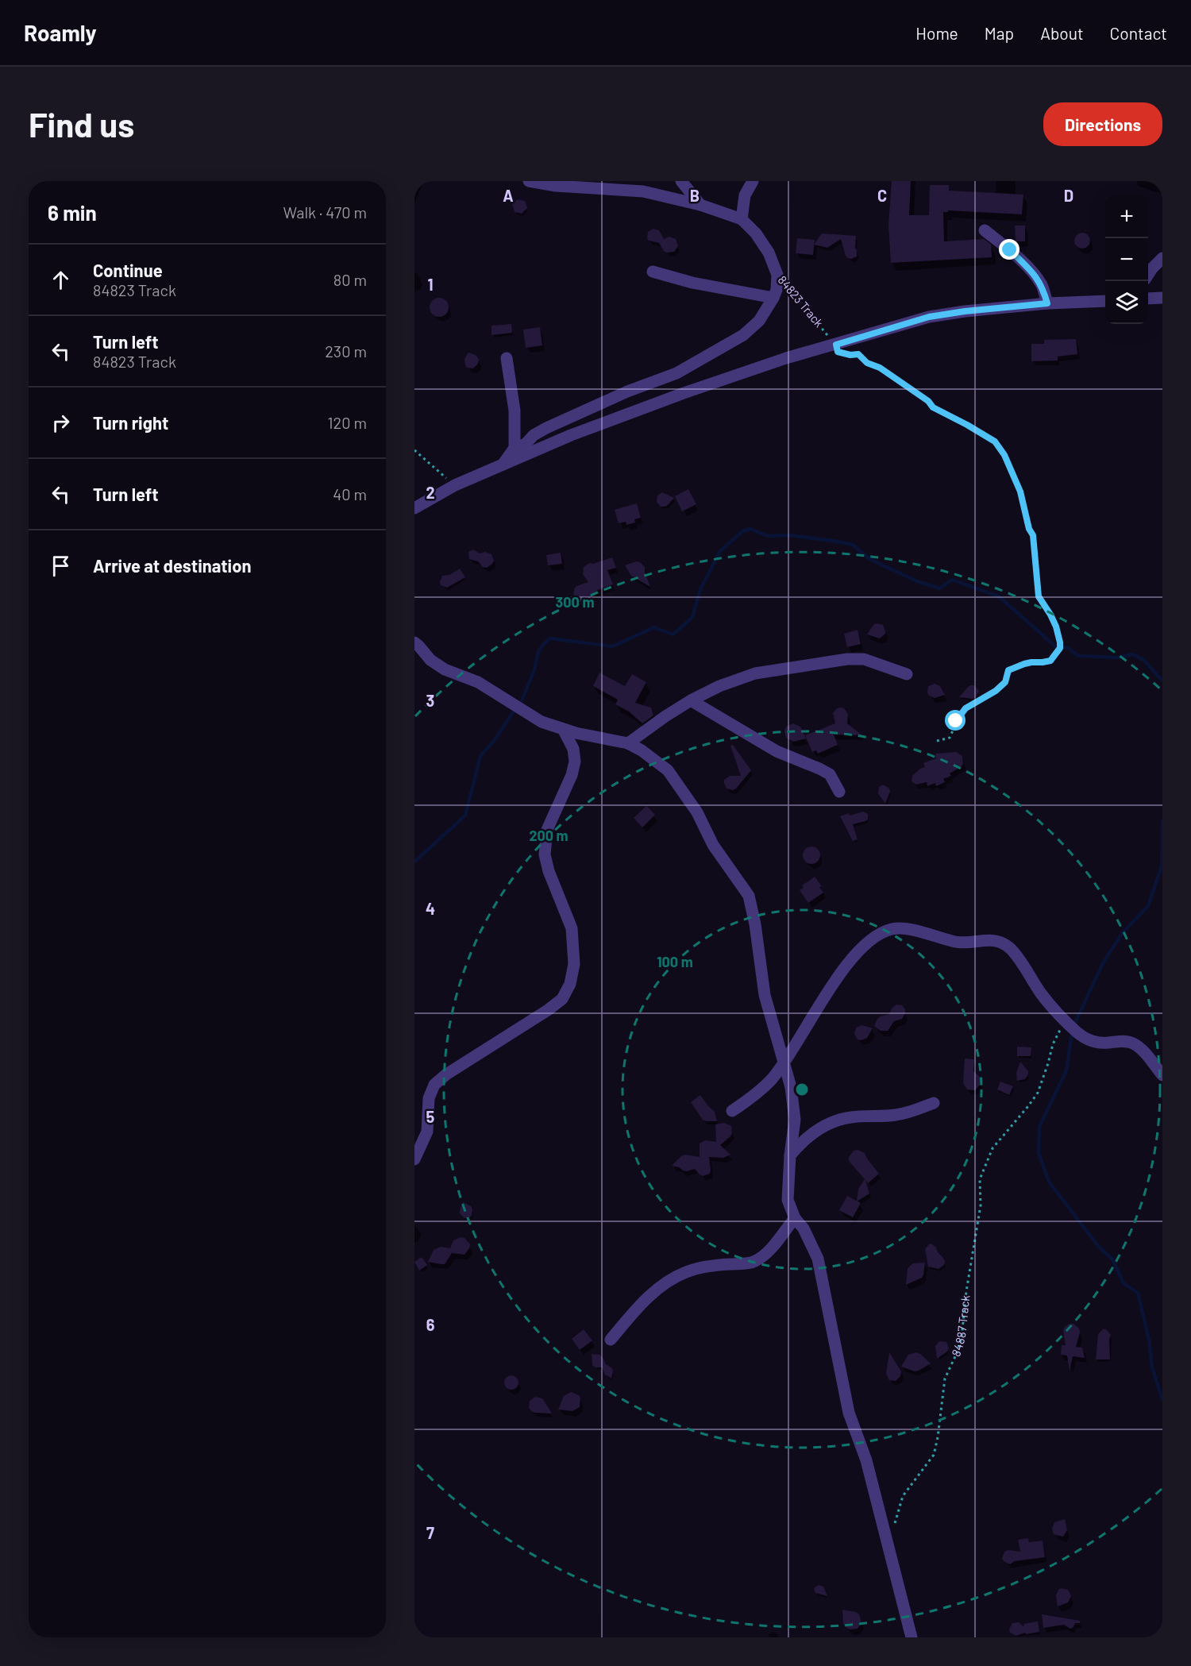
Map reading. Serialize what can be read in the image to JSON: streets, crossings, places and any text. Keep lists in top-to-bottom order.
{
  "streets": {
    "street": ["84823 Track"],
    "path": ["84887 Track"]
  },
  "page": {
    "header": "Roamly",
    "nav": [
      "Home",
      "Map",
      "About",
      "Contact"
    ],
    "buttons": "Directions",
    "title": "Find us",
    "heading": ["6 min", "Walk · 470 m"],
    "map_buttons": ["+", "−"],
    "list": [
      ["Continue", "84823 Track", "80 m"],
      ["Turn left", "84823 Track", "230 m"],
      ["Turn right", "120 m"],
      ["Turn left", "40 m"],
      "Arrive at destination"
    ]
  },
  "grid": {
    "columns": [
      "A",
      "B",
      "C",
      "D"
    ],
    "rows": [
      "1",
      "2",
      "3",
      "4",
      "5",
      "6",
      "7"
    ]
  },
  "rings": ["300 m", "200 m", "100 m"]
}
